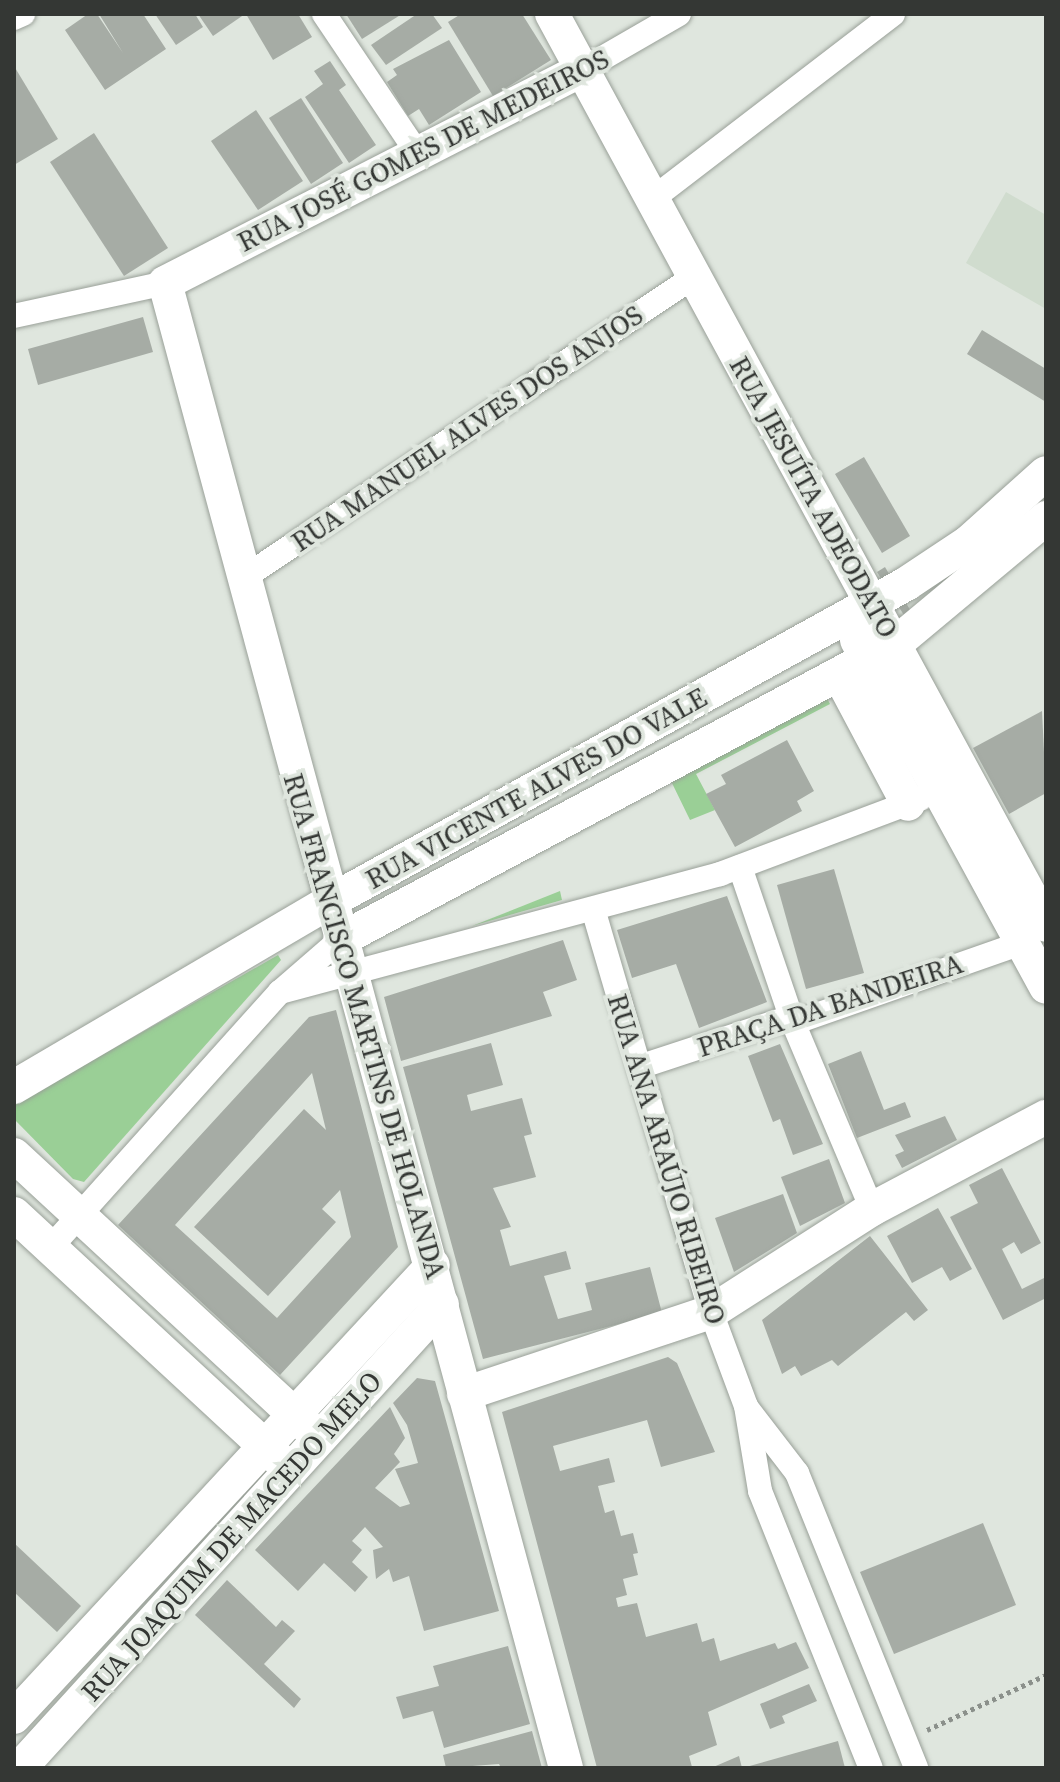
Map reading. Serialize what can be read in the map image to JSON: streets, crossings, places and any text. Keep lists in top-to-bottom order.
{
  "streets": {
    "street": [
      "RUA JOSÉ GOMES DE MEDEIROS",
      "RUA MANUEL ALVES DOS ANJOS",
      "RUA JESUÍTA ADEODATO",
      "RUA VICENTE ALVES DO VALE",
      "PRAÇA DA BANDEIRA",
      "RUA FRANCISCO MARTINS DE HOLANDA",
      "RUA ANA ARAÚJO RIBEIRO",
      "RUA JOAQUIM DE MACEDO MELO"
    ]
  },
  "crossings": [
    ["RUA JOSÉ GOMES DE MEDEIROS", "RUA JESUÍTA ADEODATO"],
    ["RUA JOSÉ GOMES DE MEDEIROS", "RUA FRANCISCO MARTINS DE HOLANDA"],
    ["RUA MANUEL ALVES DOS ANJOS", "RUA JESUÍTA ADEODATO"],
    ["RUA MANUEL ALVES DOS ANJOS", "RUA FRANCISCO MARTINS DE HOLANDA"],
    ["RUA JESUÍTA ADEODATO", "RUA VICENTE ALVES DO VALE"],
    ["RUA JESUÍTA ADEODATO", "PRAÇA DA BANDEIRA"],
    ["RUA VICENTE ALVES DO VALE", "RUA FRANCISCO MARTINS DE HOLANDA"],
    ["PRAÇA DA BANDEIRA", "RUA ANA ARAÚJO RIBEIRO"],
    ["RUA FRANCISCO MARTINS DE HOLANDA", "RUA JOAQUIM DE MACEDO MELO"]
  ]
}
